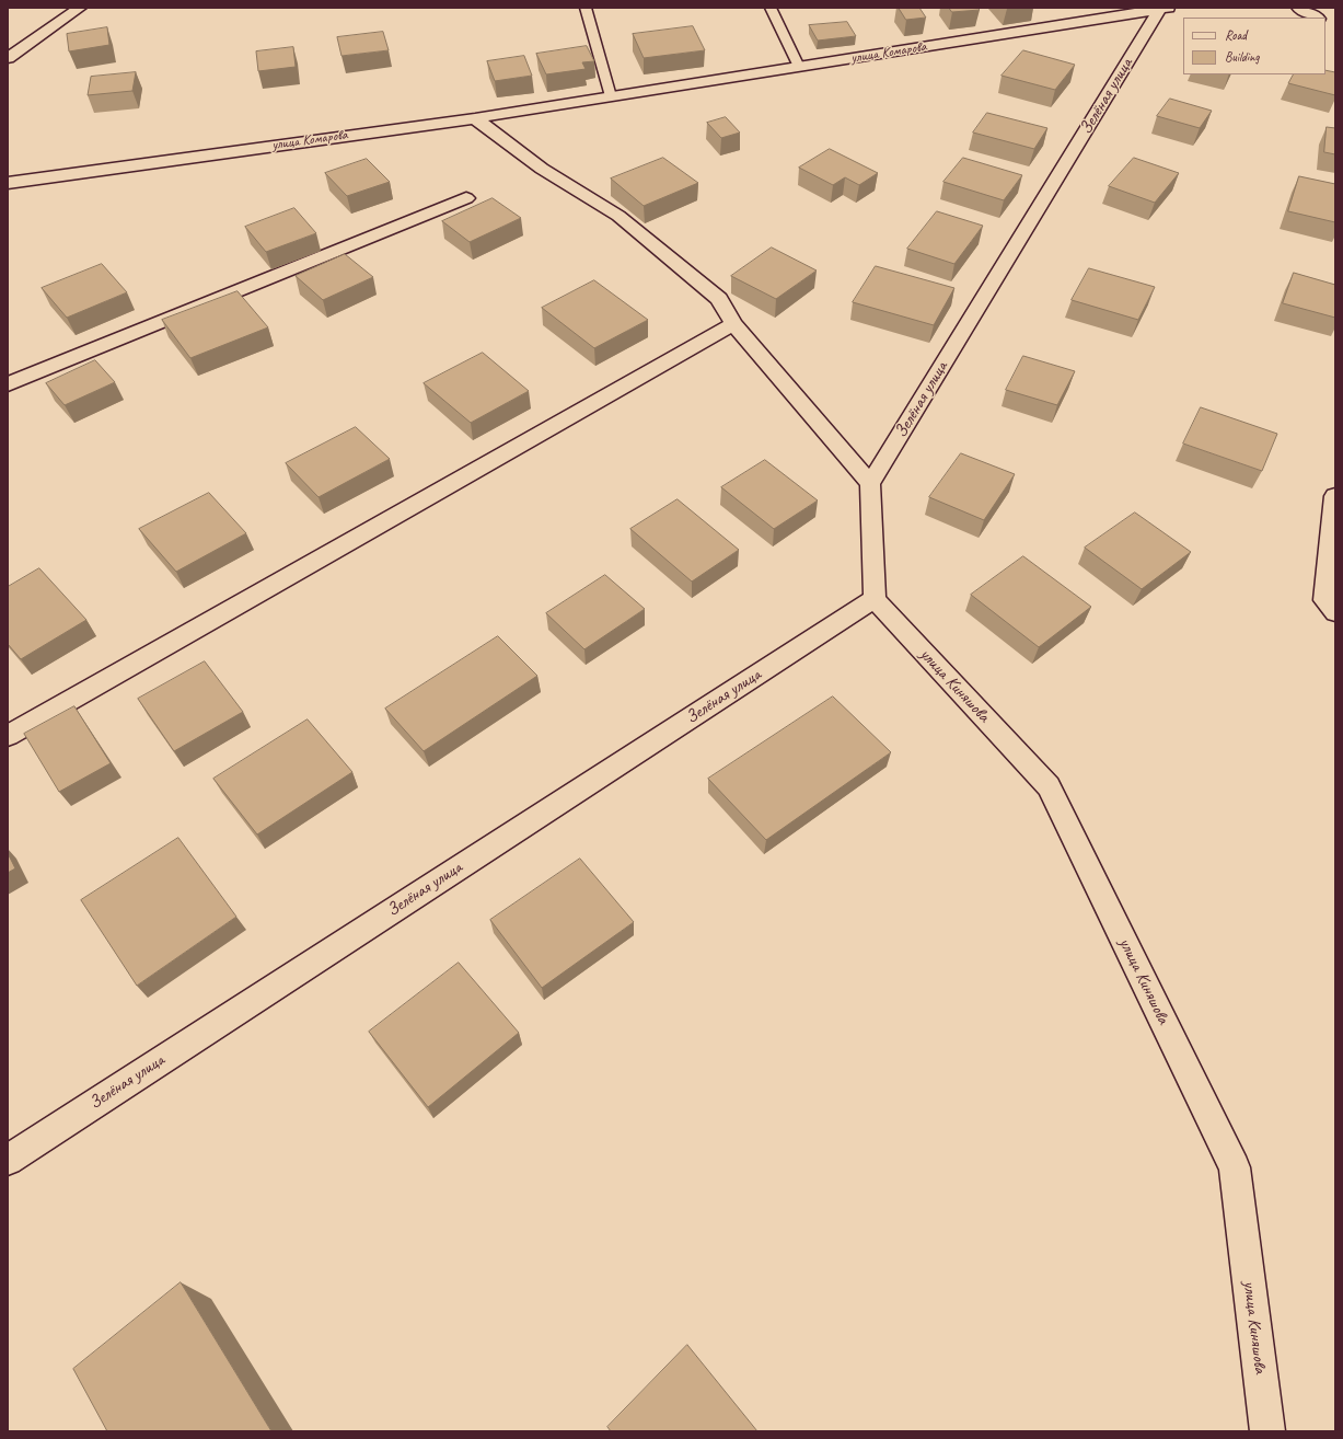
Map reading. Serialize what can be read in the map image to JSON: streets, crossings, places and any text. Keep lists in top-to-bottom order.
{
  "streets": {
    "street": ["улица Комарова", "Зелёная улица", "улица Киняшова"]
  },
  "crossings": [
    ["улица Комарова", "Зелёная улица"],
    ["Зелёная улица", "улица Киняшова"]
  ],
  "legend": ["Road", "Building"]
}
